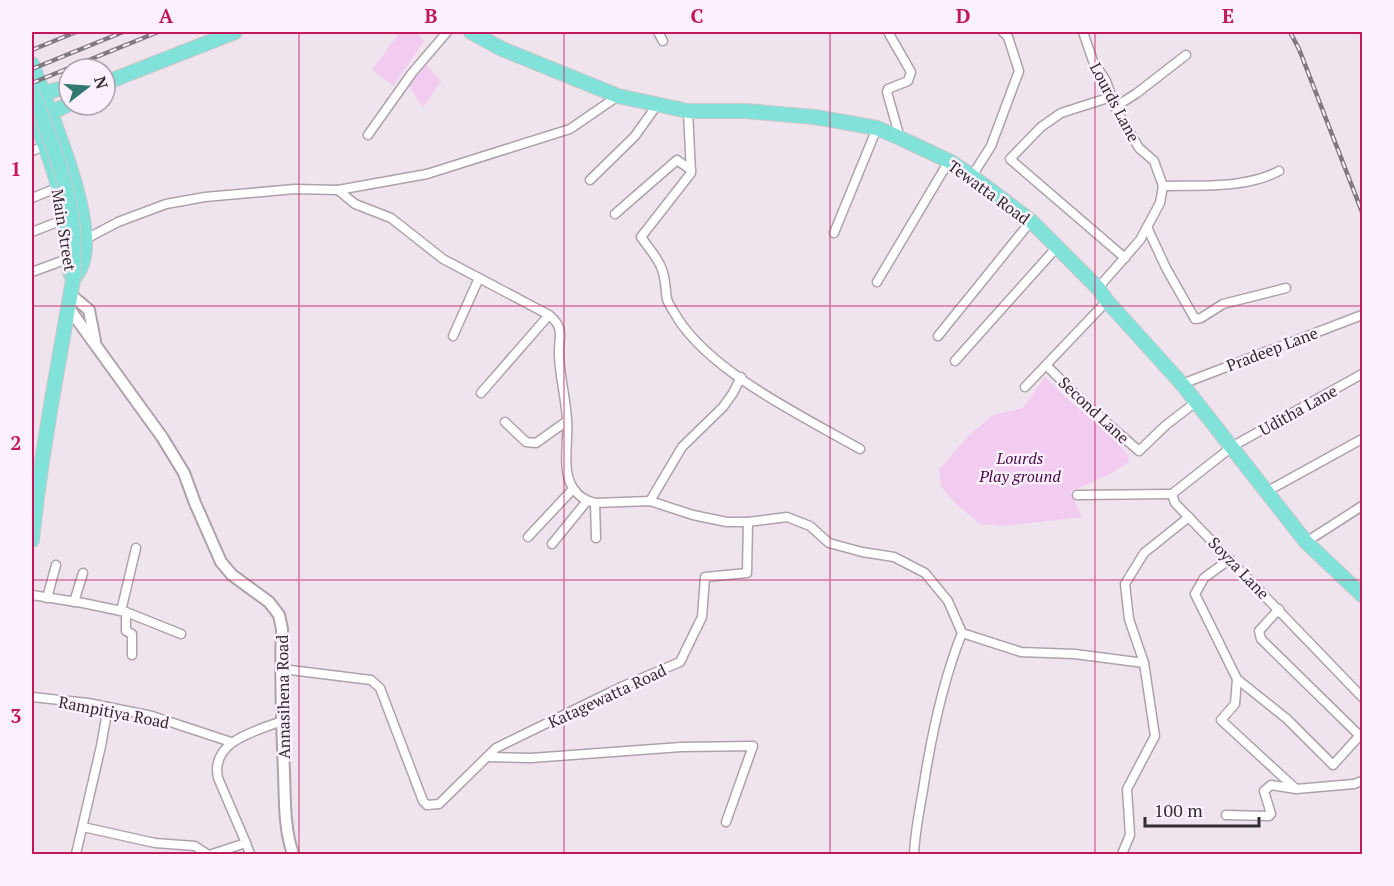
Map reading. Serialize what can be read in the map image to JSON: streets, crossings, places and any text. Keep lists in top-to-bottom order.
{
  "streets": {
    "main road": ["Tewatta Road", "Main Street"],
    "street": [
      "Lourds Lane",
      "Pradeep Lane",
      "Second Lane",
      "Uditha Lane",
      "Soyza Lane",
      "Katagewatta Road",
      "Annasihena Road",
      "Rampitiya Road"
    ]
  },
  "crossings": [
    ["Tewatta Road", "Pradeep Lane"],
    ["Tewatta Road", "Second Lane"],
    ["Tewatta Road", "Uditha Lane"],
    ["Main Street", "Annasihena Road"],
    ["Katagewatta Road", "Annasihena Road"]
  ],
  "parks": ["Lourds Play ground"],
  "scale_bar": "100 m",
  "north": "right",
  "grid": {
    "columns": [
      "A",
      "B",
      "C",
      "D",
      "E"
    ],
    "rows": ["1", "2", "3"]
  }
}
